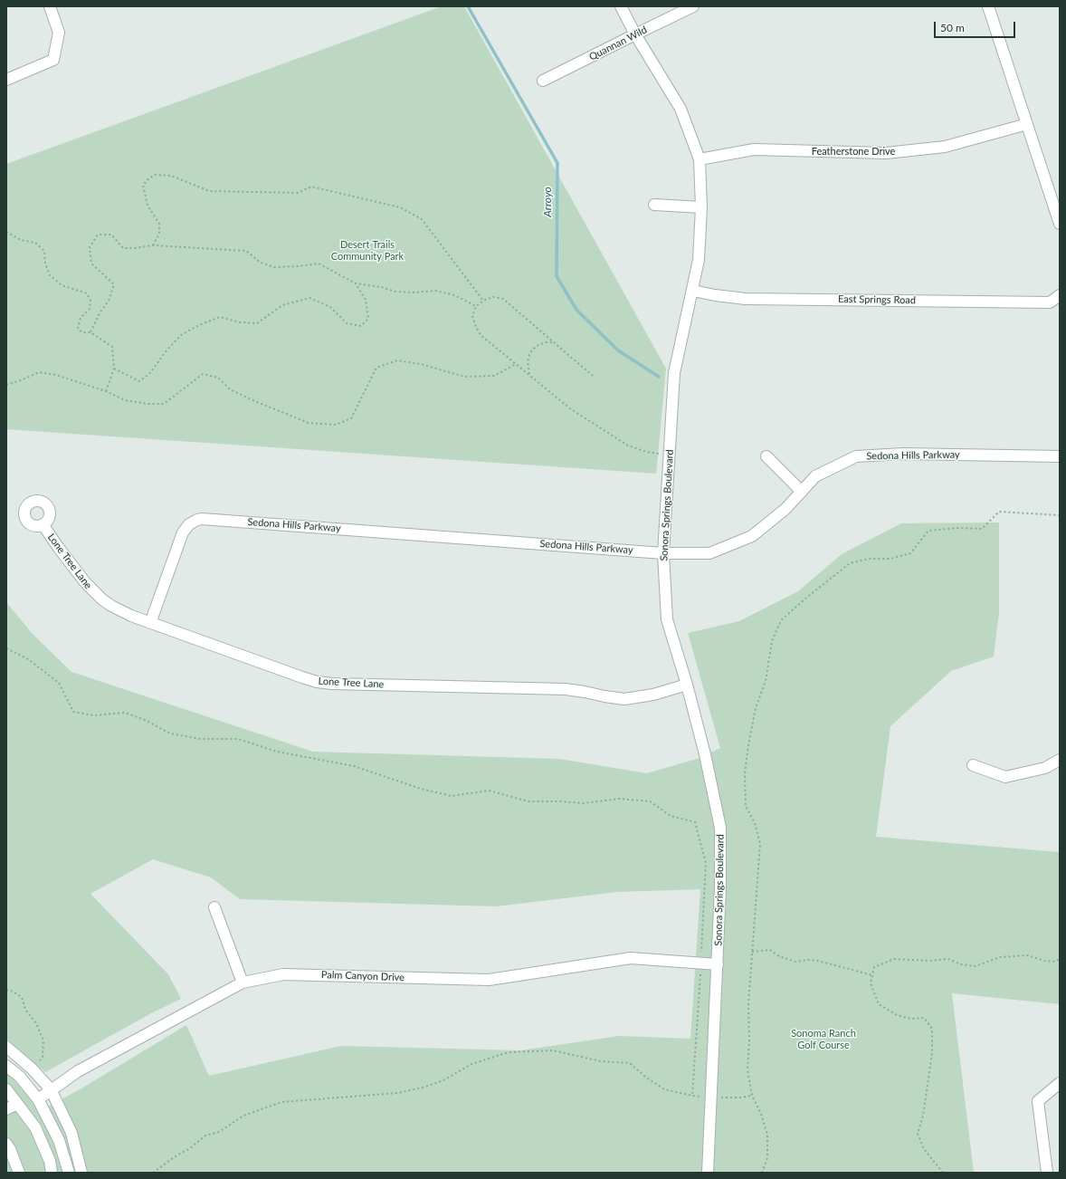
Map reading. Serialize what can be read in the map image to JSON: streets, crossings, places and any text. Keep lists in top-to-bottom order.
{
  "streets": {
    "street": [
      "Quannan Wild",
      "Featherstone Drive",
      "East Springs Road",
      "Sedona Hills Parkway",
      "Sonora Springs Boulevard",
      "Lone Tree Lane",
      "Palm Canyon Drive"
    ]
  },
  "crossings": [
    ["Quannan Wild", "Sonora Springs Boulevard"],
    ["Featherstone Drive", "Sonora Springs Boulevard"],
    ["East Springs Road", "Sonora Springs Boulevard"],
    ["Sedona Hills Parkway", "Sonora Springs Boulevard"],
    ["Sedona Hills Parkway", "Lone Tree Lane"],
    ["Sonora Springs Boulevard", "Lone Tree Lane"],
    ["Sonora Springs Boulevard", "Palm Canyon Drive"]
  ],
  "water": ["Arroyo"],
  "parks": ["Desert Trails Community Park", "Sonoma Ranch Golf Course"],
  "scale_bar": "50 m"
}
